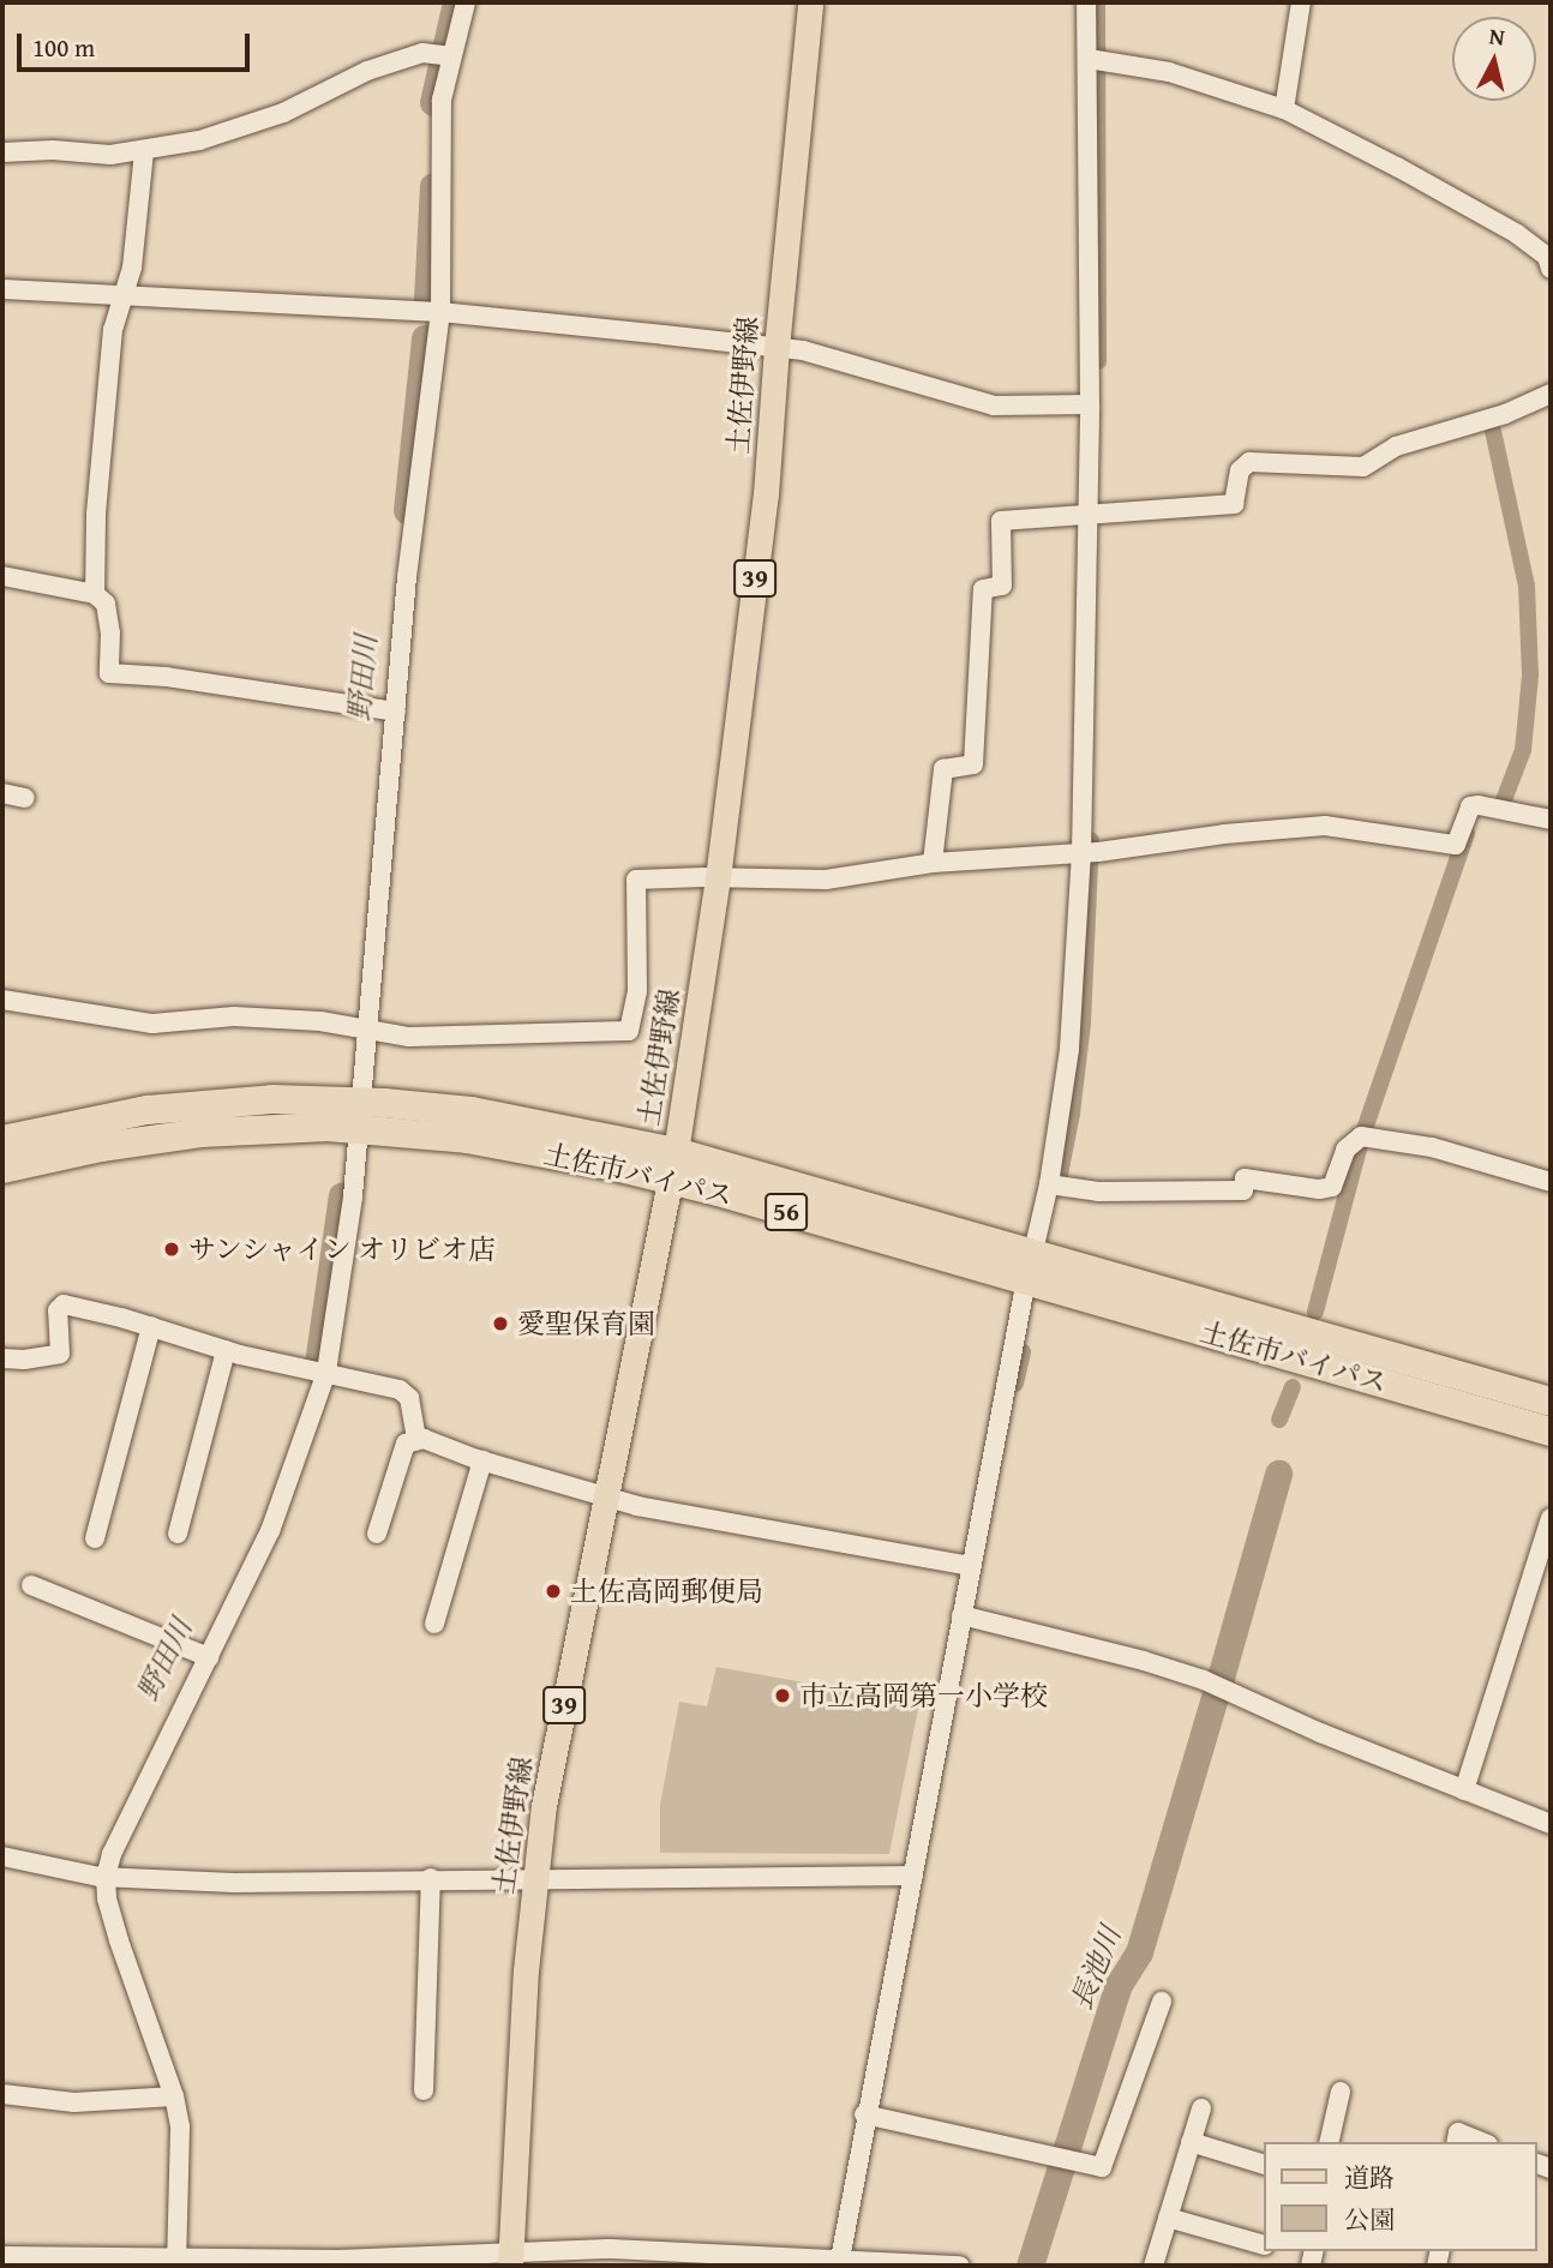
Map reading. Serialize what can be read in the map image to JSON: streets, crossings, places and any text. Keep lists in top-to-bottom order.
{
  "streets": {
    "highway": ["土佐市バイパス", "56"],
    "main road": ["土佐伊野線", "39"]
  },
  "crossings": [
    ["土佐伊野線", "土佐市バイパス"]
  ],
  "water": ["野田川", "長池川"],
  "places": [
    "サンシャイン オリビオ店",
    "愛聖保育園",
    "土佐高岡郵便局",
    "市立高岡第一小学校"
  ],
  "legend": ["道路", "公園"],
  "scale_bar": "100 m",
  "north": "top"
}
